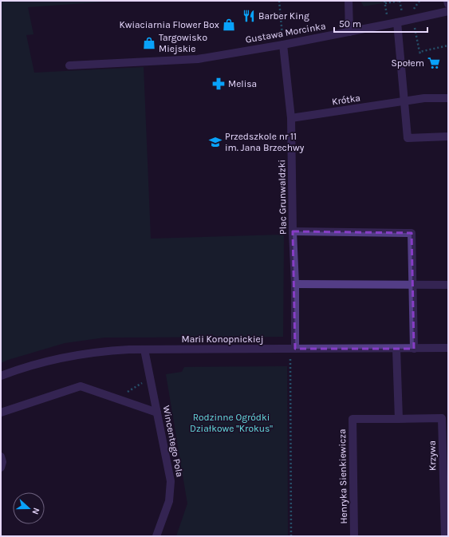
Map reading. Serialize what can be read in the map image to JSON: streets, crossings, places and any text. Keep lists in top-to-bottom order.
{
  "streets": {
    "street": [
      "Gustawa Morcinka",
      "Krótka",
      "Plac Grunwaldzki",
      "Marii Konopnickiej",
      "Wincentego Pola",
      "Krzywa",
      "Henryka Sienkiewicza"
    ]
  },
  "crossings": [
    ["Gustawa Morcinka", "Plac Grunwaldzki"],
    ["Krótka", "Plac Grunwaldzki"],
    ["Plac Grunwaldzki", "Marii Konopnickiej"],
    ["Marii Konopnickiej", "Wincentego Pola"],
    ["Krzywa", "Henryka Sienkiewicza"]
  ],
  "parks": ["Rodzinne Ogródki Działkowe \"Krokus\""],
  "places": {
    "restaurant": ["Barber King"],
    "shop": ["Kwiaciarnia Flower Box", "Targowisko Miejskie"],
    "supermarket": ["Społem"],
    "pharmacy": ["Melisa"],
    "school or university": ["Przedszkole nr 11 im. Jana Brzechwy"]
  },
  "scale_bar": "50 m",
  "north": "right"
}
